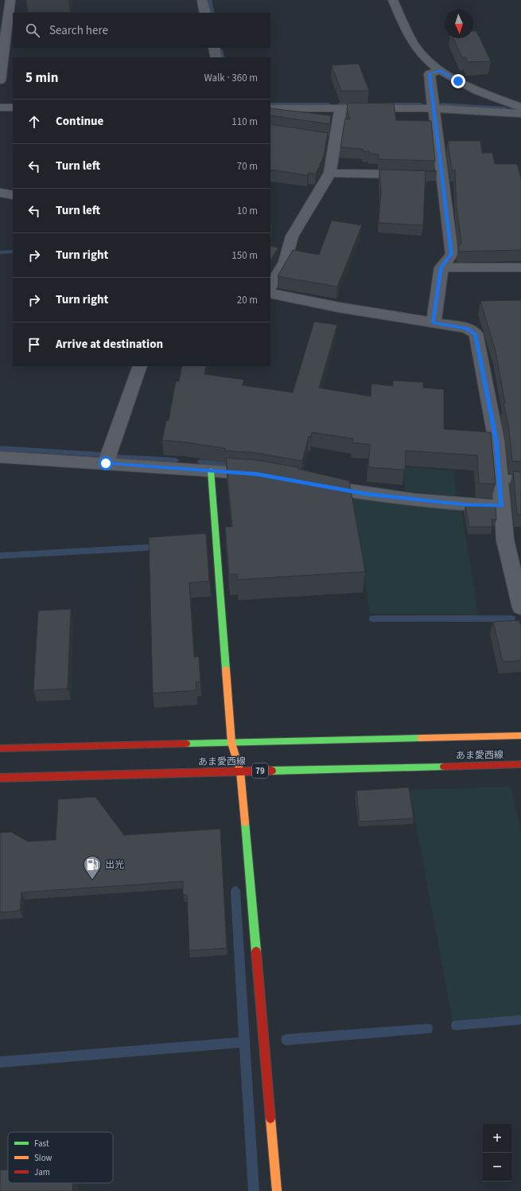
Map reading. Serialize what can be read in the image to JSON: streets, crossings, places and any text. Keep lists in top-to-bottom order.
{
  "streets": {
    "main road": ["あま愛西線", "79"]
  },
  "places": {
    "fuel station": ["出光"]
  },
  "legend": ["Fast", "Slow", "Jam"],
  "north": "bottom",
  "page": {
    "search": "Search here",
    "heading": ["5 min", "Walk · 360 m"],
    "list": [
      ["Continue", "110 m"],
      ["Turn left", "70 m"],
      ["Turn left", "10 m"],
      ["Turn right", "150 m"],
      ["Turn right", "20 m"],
      "Arrive at destination"
    ],
    "map_buttons": ["+", "−"]
  }
}
